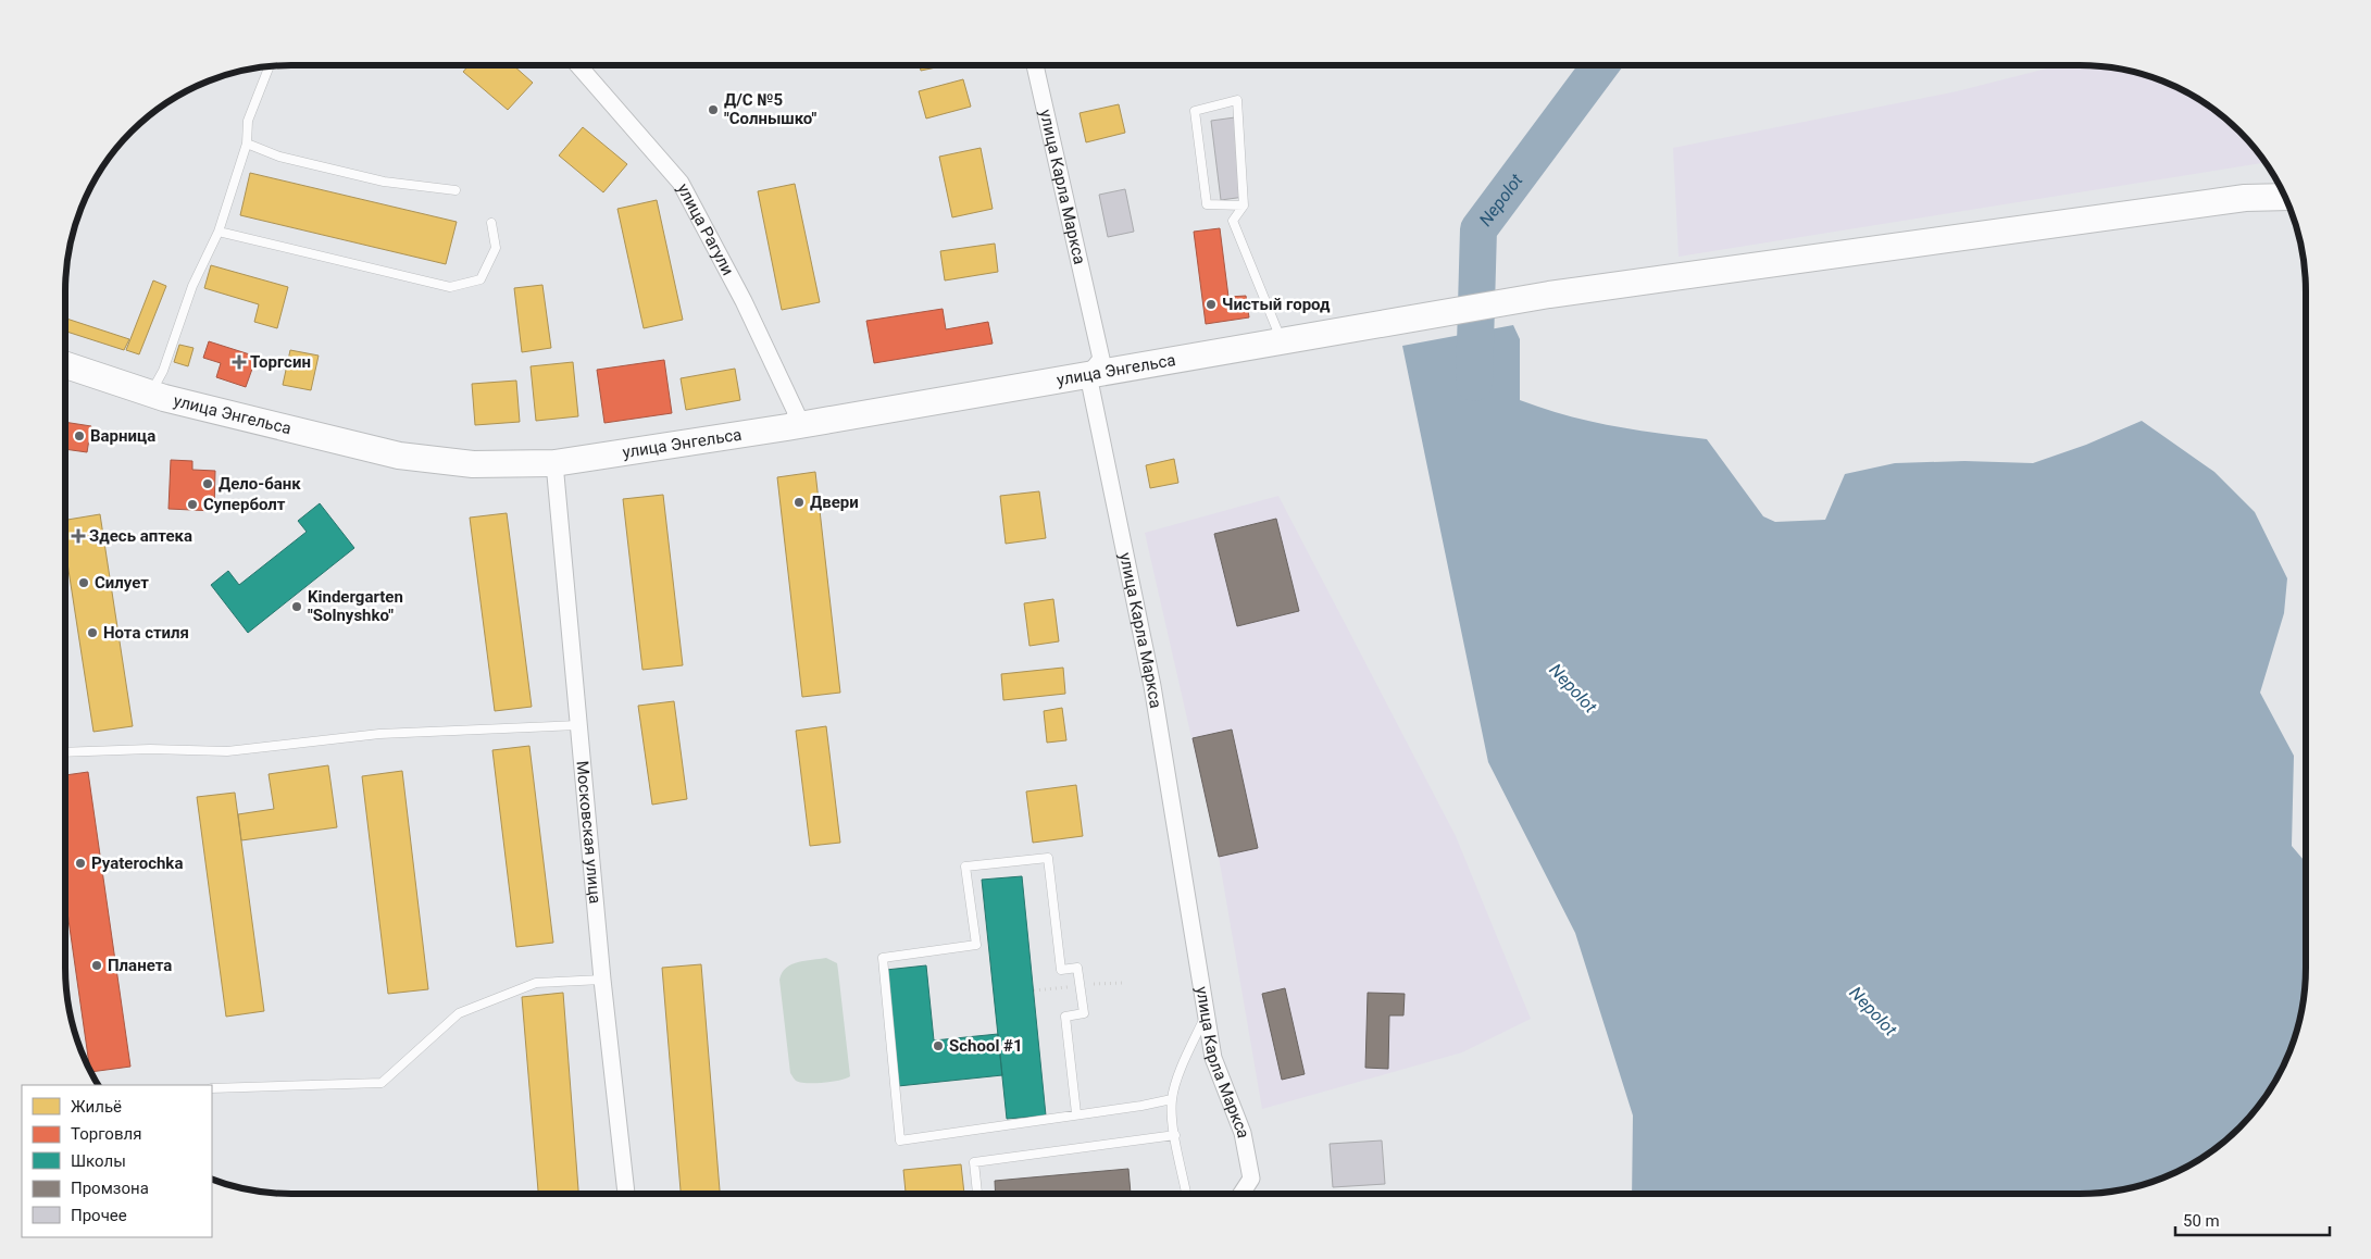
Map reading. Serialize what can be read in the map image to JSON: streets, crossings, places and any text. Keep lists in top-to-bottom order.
{
  "streets": {
    "main road": ["улица Энгельса"],
    "street": ["улица Карла Маркса", "улица Рагули", "Московская улица"]
  },
  "crossings": [
    ["улица Карла Маркса", "улица Энгельса"],
    ["улица Рагули", "улица Энгельса"],
    ["улица Энгельса", "Московская улица"]
  ],
  "water": ["Nepolot"],
  "places": {
    "other": [
      "Д/С №5 \"Солнышко\"",
      "Чистый город",
      "Варница",
      "Дело-банк",
      "Двери",
      "Суперболт",
      "Силует",
      "Kindergarten \"Solnyshko\"",
      "Нота стиля",
      "Pyaterochka",
      "Планета",
      "School #1"
    ],
    "health": ["Торгсин", "Здесь аптека"]
  },
  "legend": [
    "Жильё",
    "Торговля",
    "Школы",
    "Промзона",
    "Прочее"
  ],
  "scale_bar": "50 m"
}
